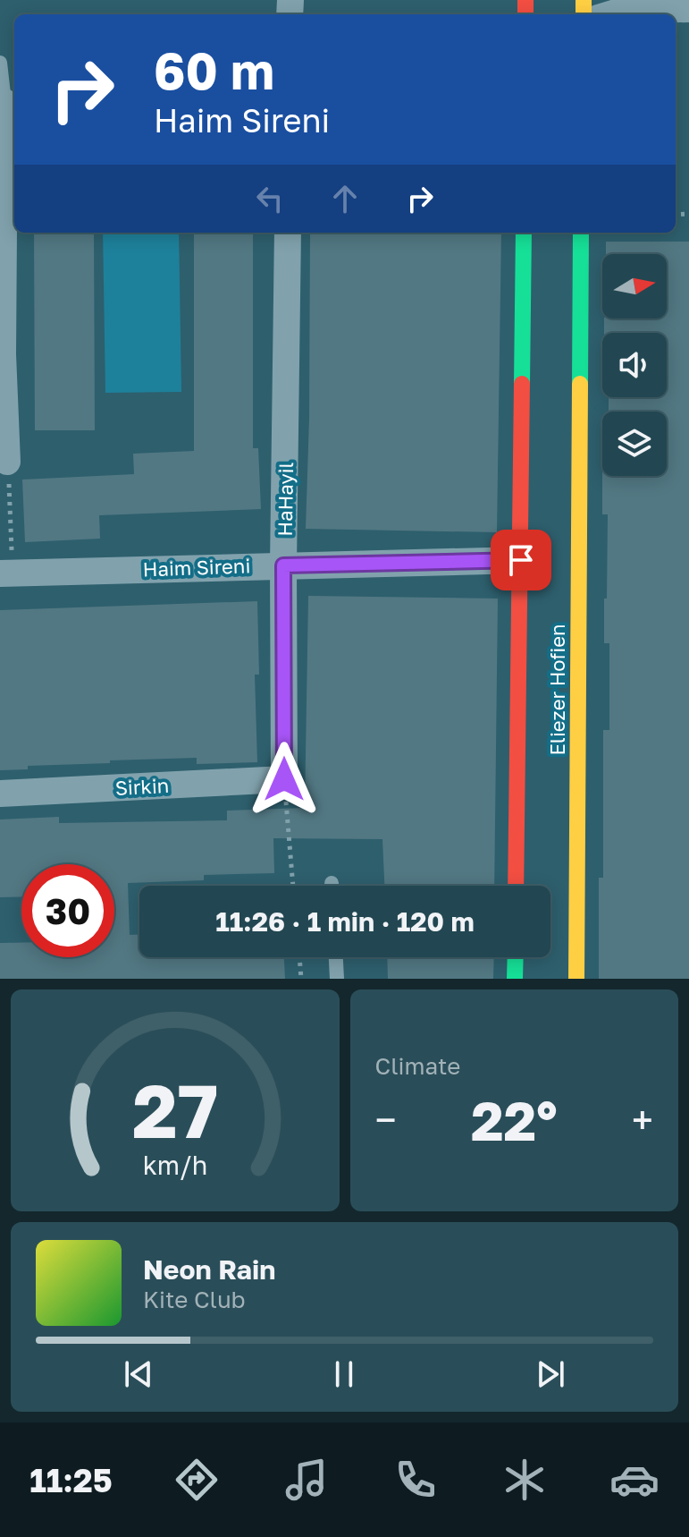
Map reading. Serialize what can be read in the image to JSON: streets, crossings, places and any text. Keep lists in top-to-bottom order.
{
  "streets": {
    "main road": ["Eliezer Hofien"],
    "street": ["HaHayil", "Haim Sireni", "Sirkin"]
  },
  "crossings": [
    ["HaHayil", "Haim Sireni"],
    ["HaHayil", "Sirkin"],
    ["Haim Sireni", "Eliezer Hofien"]
  ],
  "north": "right",
  "page": {
    "turn": ["60 m", "Haim Sireni"],
    "limit": "30",
    "trip": "11:26 · 1 min · 120 m",
    "tile": "Climate",
    "heat": ["−", "22°", "+"],
    "song": ["Neon Rain", "Kite Club"],
    "tabs": "11:25",
    "gauge": ["27", "km/h"]
  }
}
